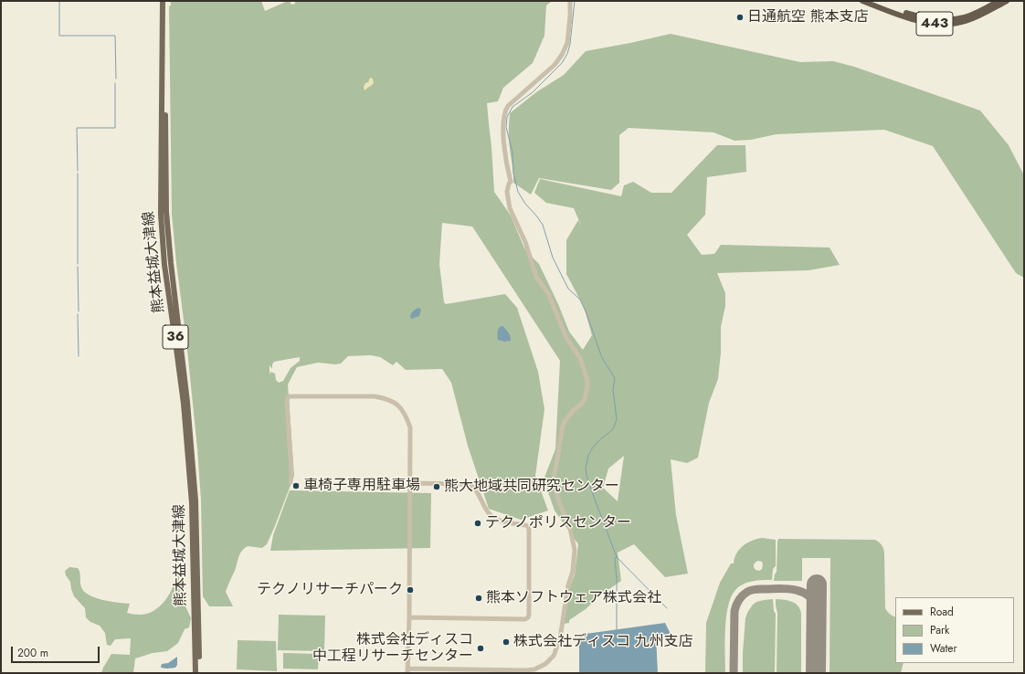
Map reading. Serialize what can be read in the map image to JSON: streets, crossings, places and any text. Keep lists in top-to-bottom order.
{
  "streets": {
    "highway": ["443"],
    "main road": ["熊本益城大津線", "36"]
  },
  "places": [
    "日通航空 熊本支店",
    "車椅子専用駐車場",
    "熊大地域共同研究センター",
    "テクノポリスセンター",
    "テクノリサーチパーク",
    "熊本ソフトウェア株式会社",
    "株式会社ディスコ 九州支店",
    "株式会社ディスコ 中工程リサーチセンター"
  ],
  "legend": ["Road", "Park", "Water"],
  "scale_bar": "200 m"
}
